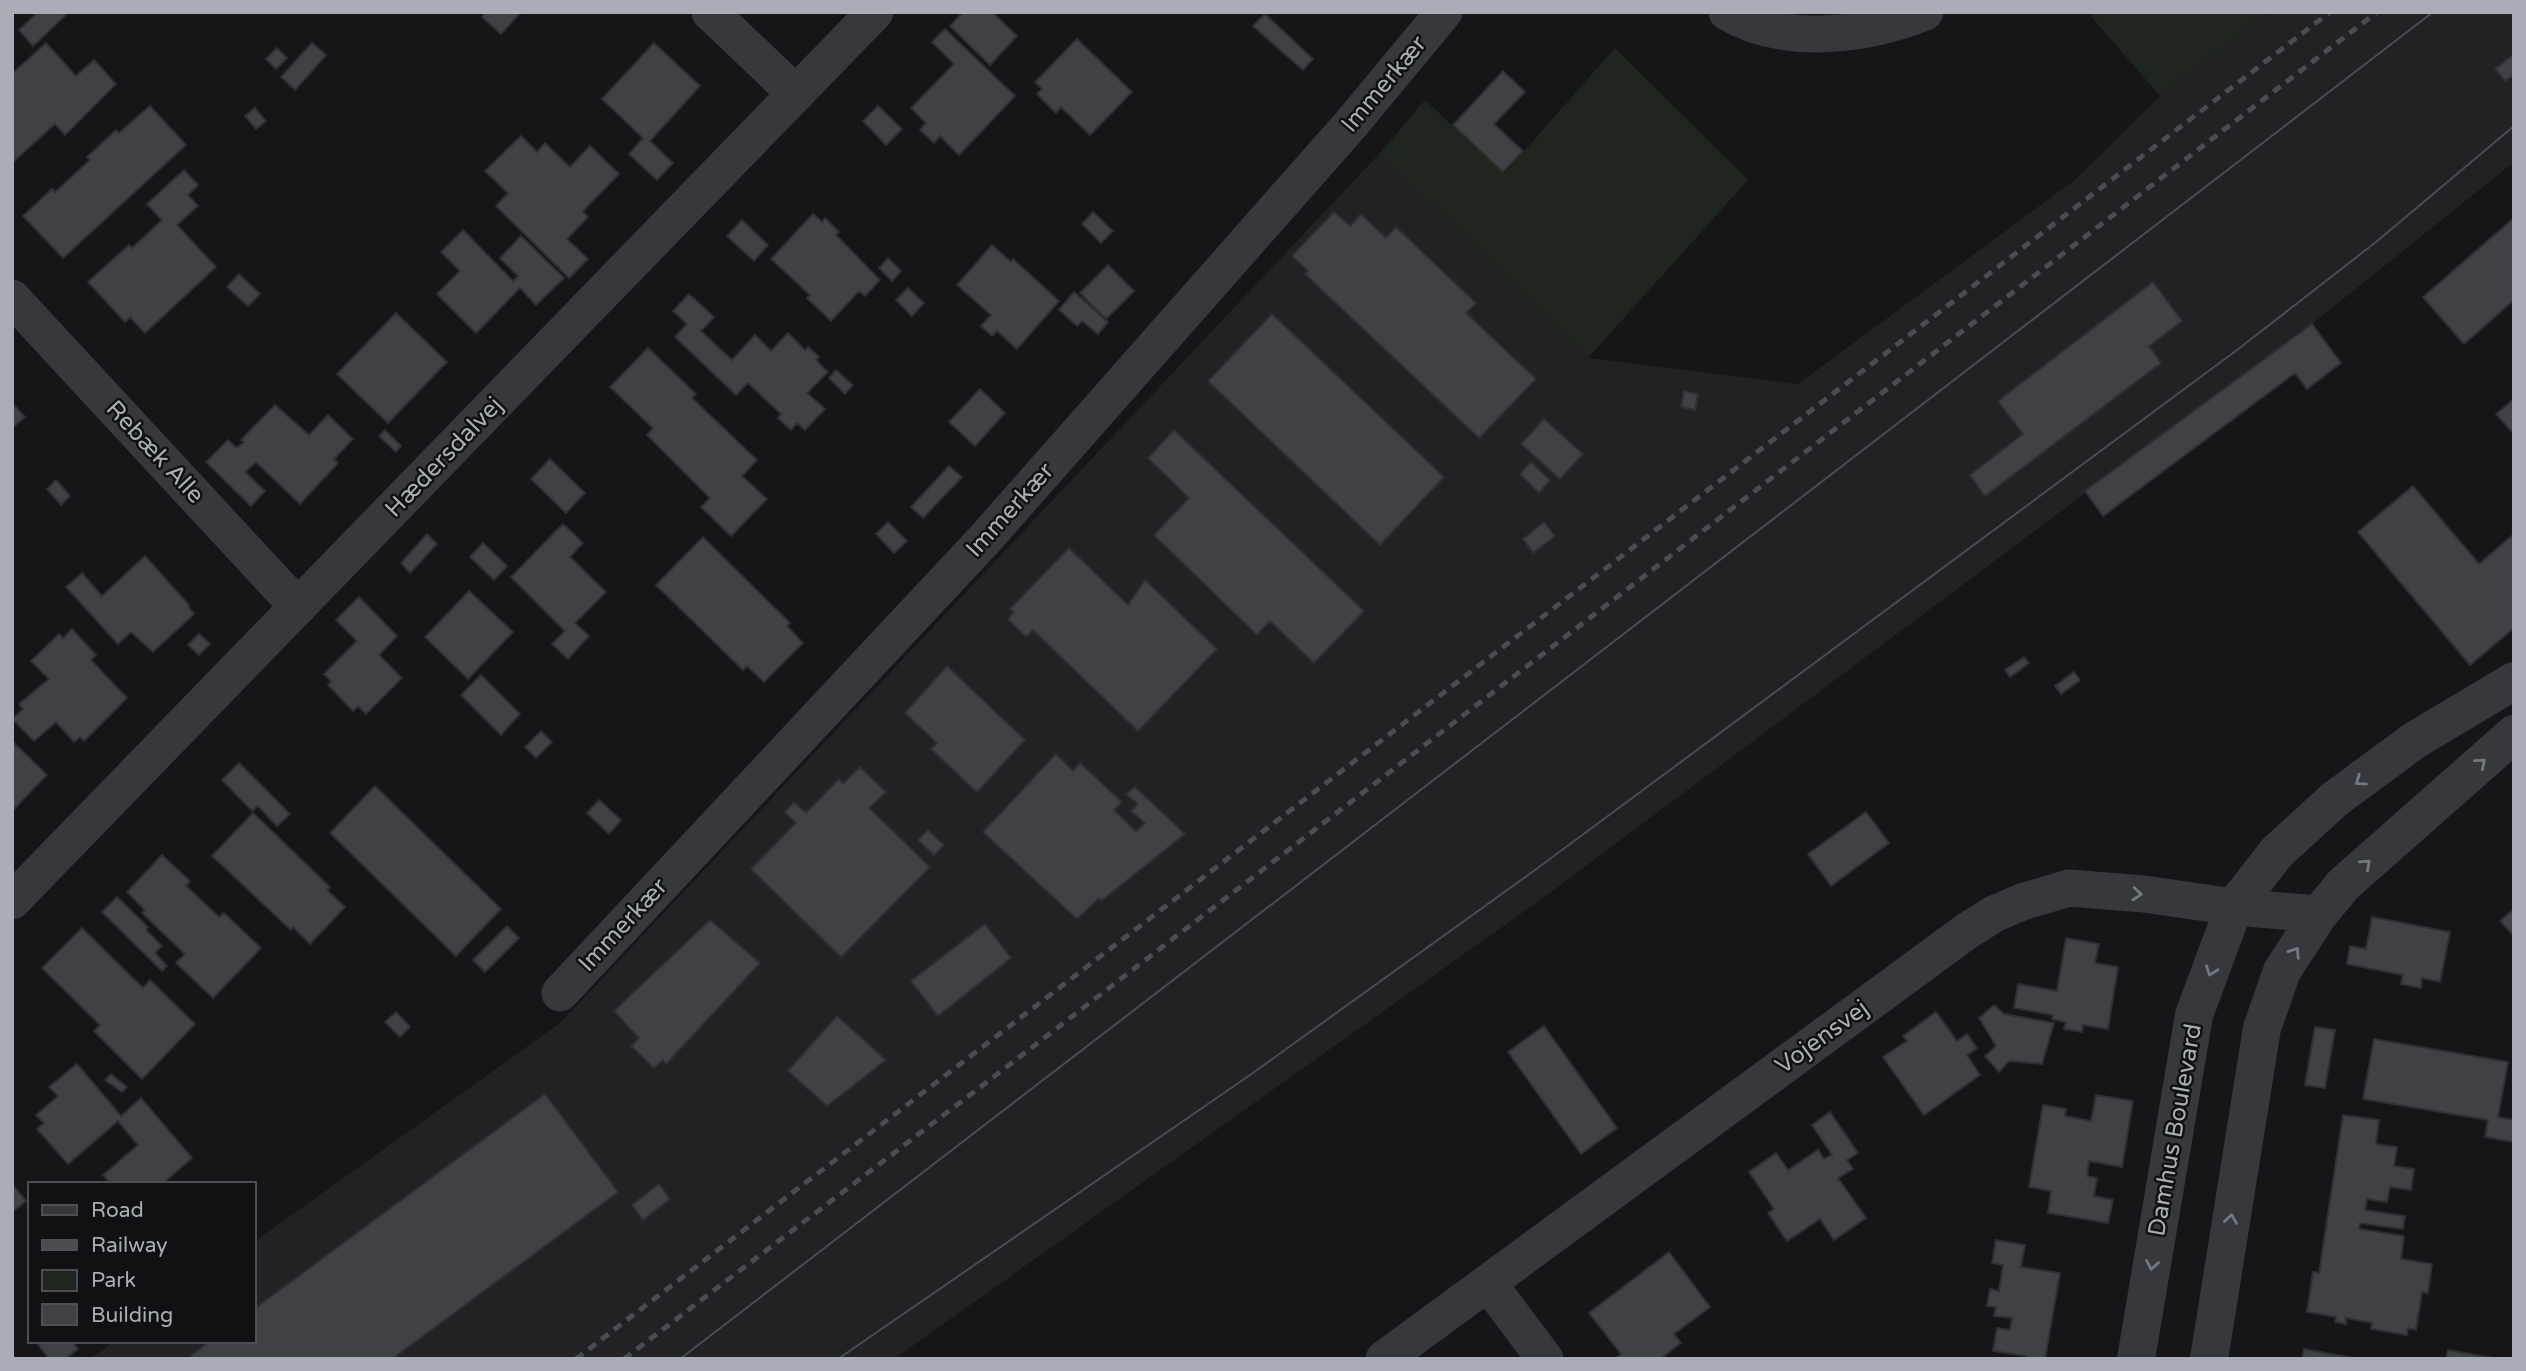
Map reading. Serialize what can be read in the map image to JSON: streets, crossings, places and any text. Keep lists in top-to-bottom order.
{
  "streets": {
    "street": [
      "Immerkær",
      "Rebæk Alle",
      "Hædersdalvej",
      "Vojensvej",
      "Damhus Boulevard"
    ]
  },
  "crossings": [
    ["Rebæk Alle", "Hædersdalvej"],
    ["Vojensvej", "Damhus Boulevard"]
  ],
  "one_way": ["Vojensvej"],
  "legend": [
    "Road",
    "Railway",
    "Park",
    "Building"
  ]
}
